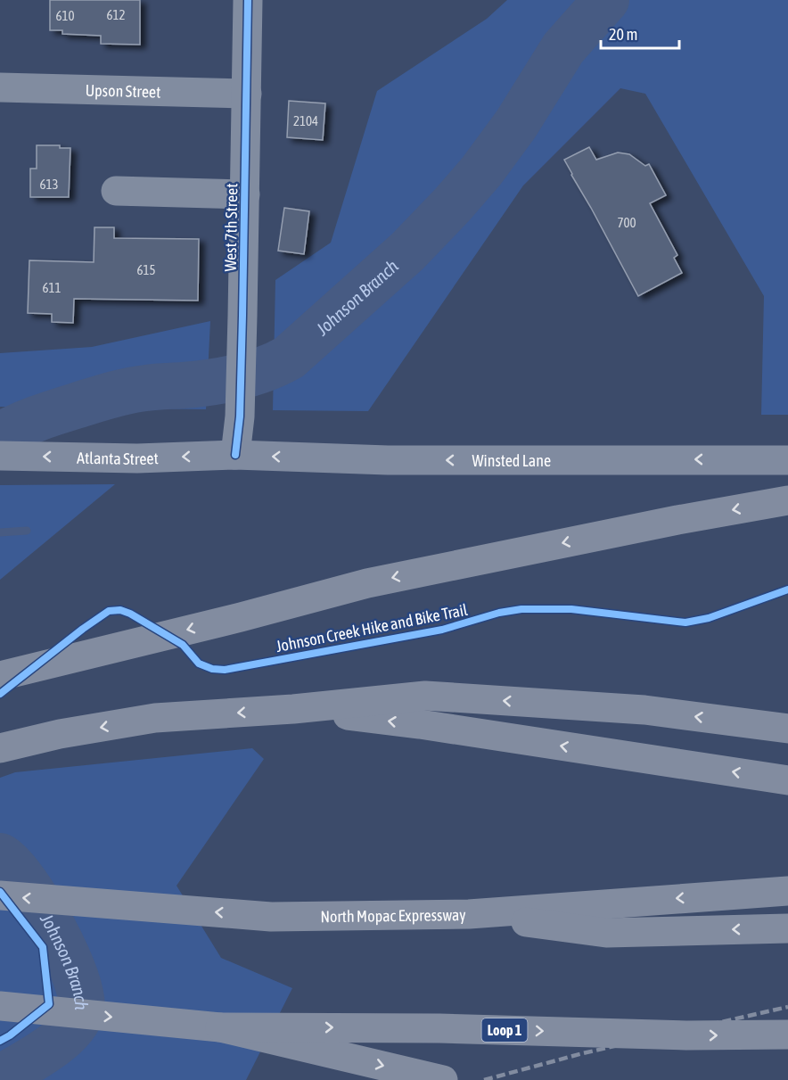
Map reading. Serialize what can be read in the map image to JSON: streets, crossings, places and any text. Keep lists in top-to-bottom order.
{
  "streets": {
    "highway": ["North Mopac Expressway", "Loop 1"],
    "main road": ["Atlanta Street", "Winsted Lane"],
    "street": ["Upson Street", "West 7th Street"],
    "cycle path": ["Johnson Creek Hike and Bike Trail"]
  },
  "crossings": [
    ["Upson Street", "West 7th Street"],
    ["West 7th Street", "Atlanta Street"],
    ["West 7th Street", "Winsted Lane"],
    ["Atlanta Street", "Winsted Lane"]
  ],
  "one_way": ["Atlanta Street", "Winsted Lane"],
  "water": ["Johnson Branch"],
  "house_numbers": [
    "612",
    "610",
    "2104",
    "613",
    "700",
    "615",
    "611"
  ],
  "scale_bar": "20 m"
}
